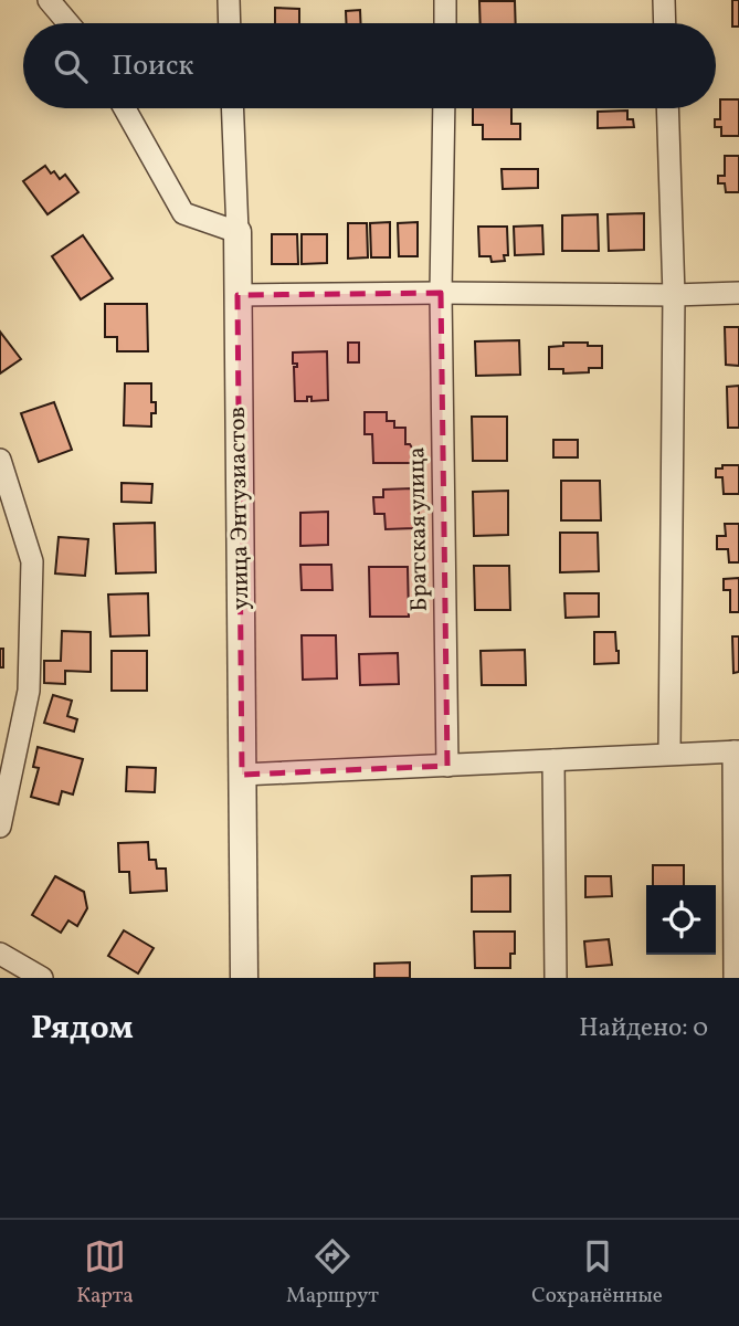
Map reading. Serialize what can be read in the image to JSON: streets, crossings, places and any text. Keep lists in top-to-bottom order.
{
  "streets": {
    "street": ["улица Энтузиастов", "Братская улица"]
  },
  "page": {
    "search": "Поиск",
    "heading": ["Рядом", "Найдено: 0"],
    "nav": ["Карта", "Маршрут", "Сохранённые"]
  }
}
